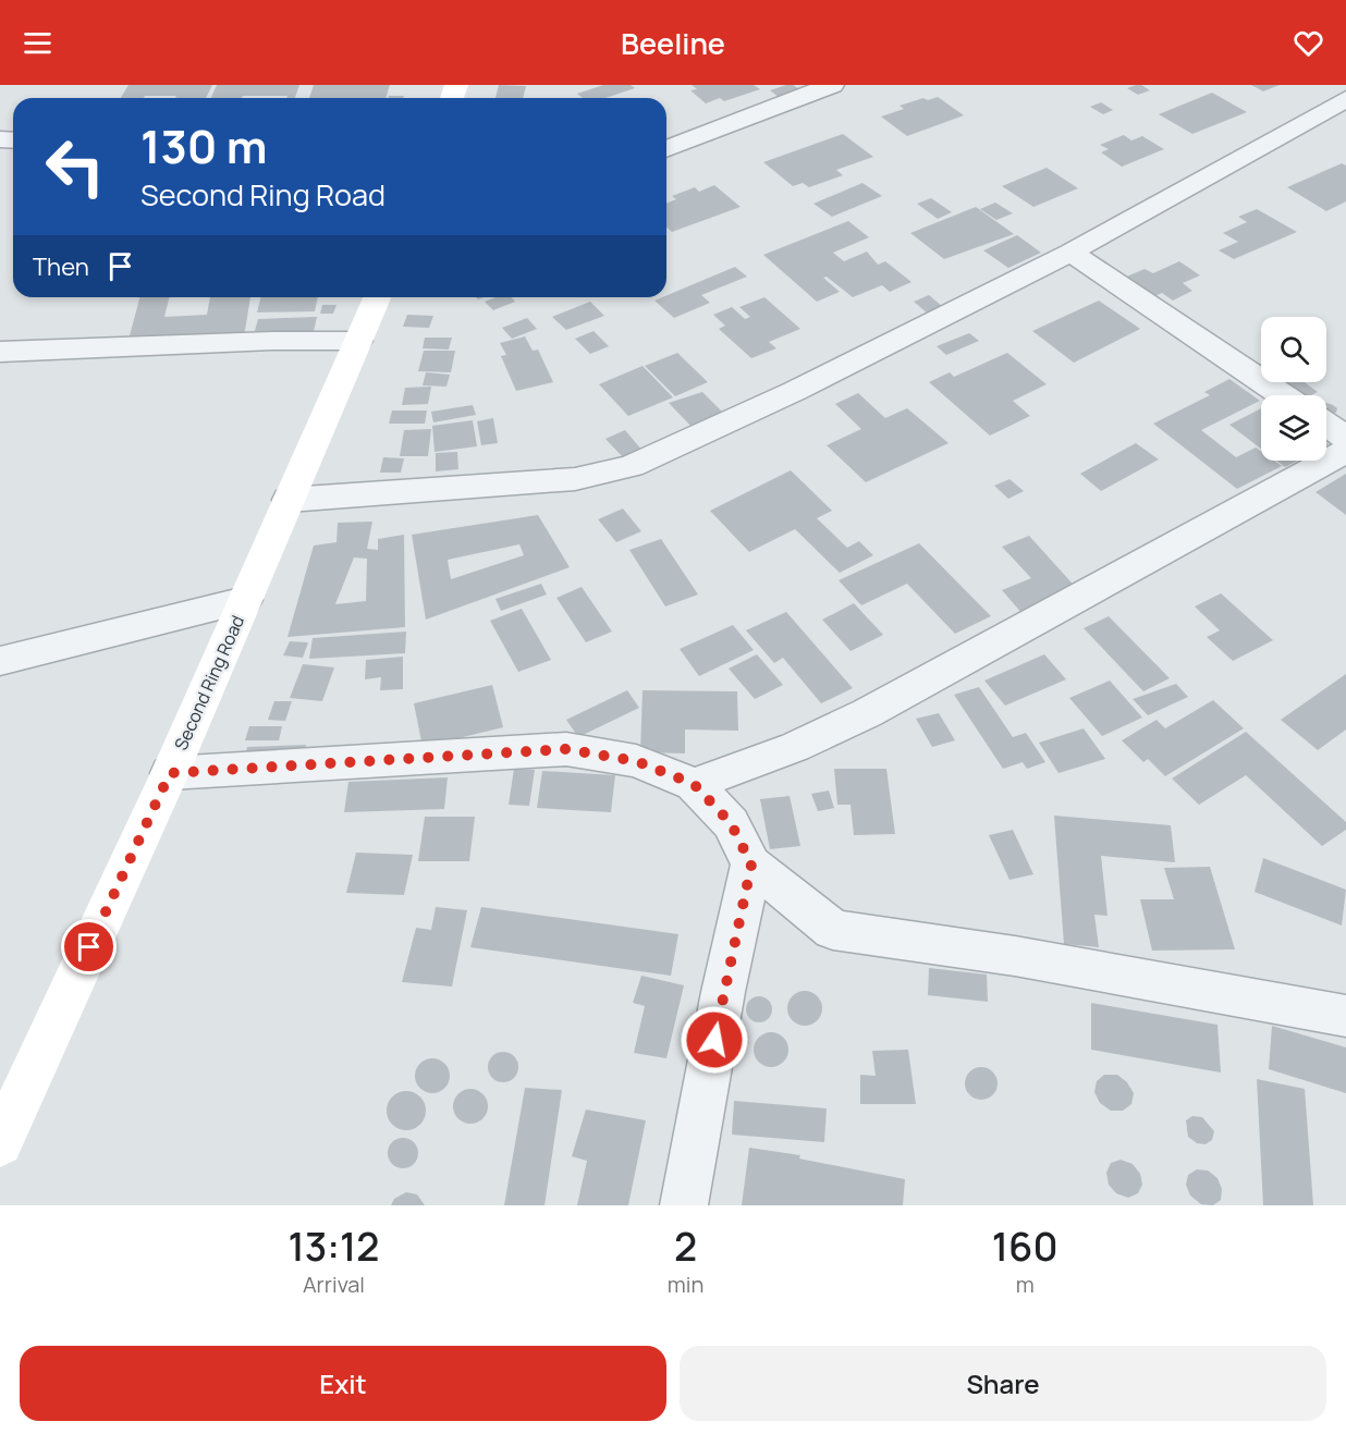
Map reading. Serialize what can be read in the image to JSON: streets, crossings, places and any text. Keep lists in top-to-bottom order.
{
  "streets": {
    "main road": ["Second Ring Road"]
  },
  "page": {
    "header": "Beeline",
    "turn": ["130 m", "Second Ring Road"],
    "then": "Then",
    "eta": [
      "13:12",
      "Arrival",
      "2",
      "min",
      "160",
      "m"
    ],
    "buttons": ["Exit", "Share"]
  }
}
